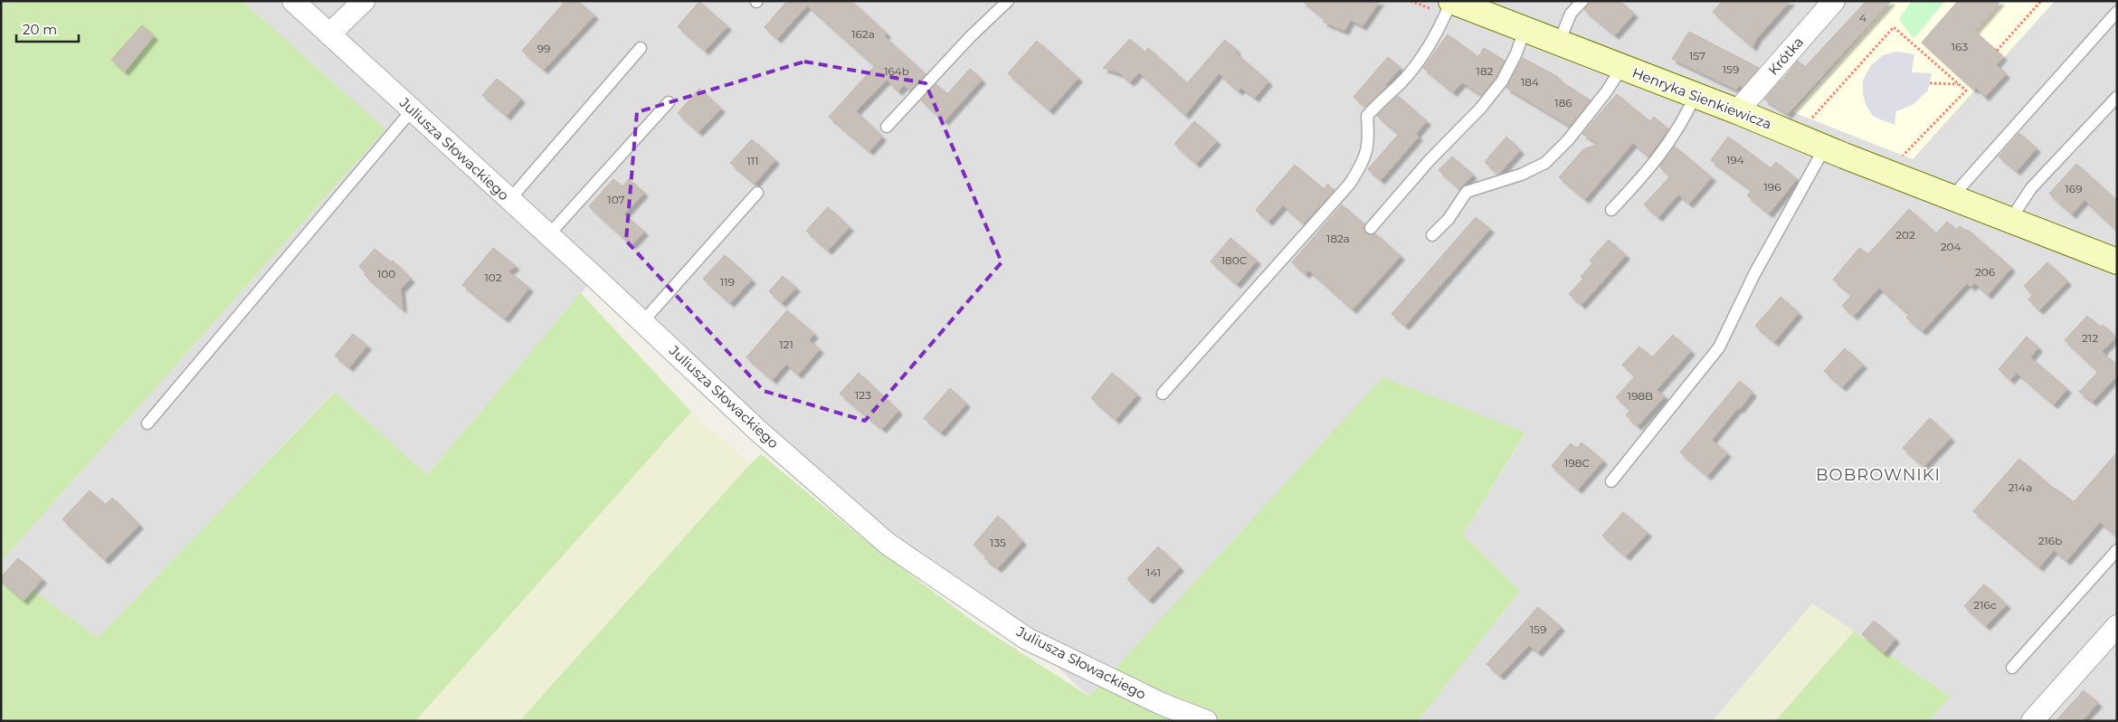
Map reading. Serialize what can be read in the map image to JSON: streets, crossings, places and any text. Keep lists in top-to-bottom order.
{
  "streets": {
    "street": ["Krótka", "Henryka Sienkiewicza", "Juliusza Słowackiego"]
  },
  "crossings": [
    ["Krótka", "Henryka Sienkiewicza"]
  ],
  "districts": ["BOBROWNIKI"],
  "house_numbers": [
    "4",
    "162a",
    "163",
    "99",
    "157",
    "159",
    "164b",
    "182",
    "184",
    "186",
    "194",
    "111",
    "196",
    "169",
    "107",
    "202",
    "182a",
    "204",
    "180C",
    "206",
    "100",
    "102",
    "119",
    "212",
    "121",
    "123",
    "198B",
    "198C",
    "214a",
    "216b",
    "135",
    "141",
    "216c",
    "159"
  ],
  "scale_bar": "20 m"
}
